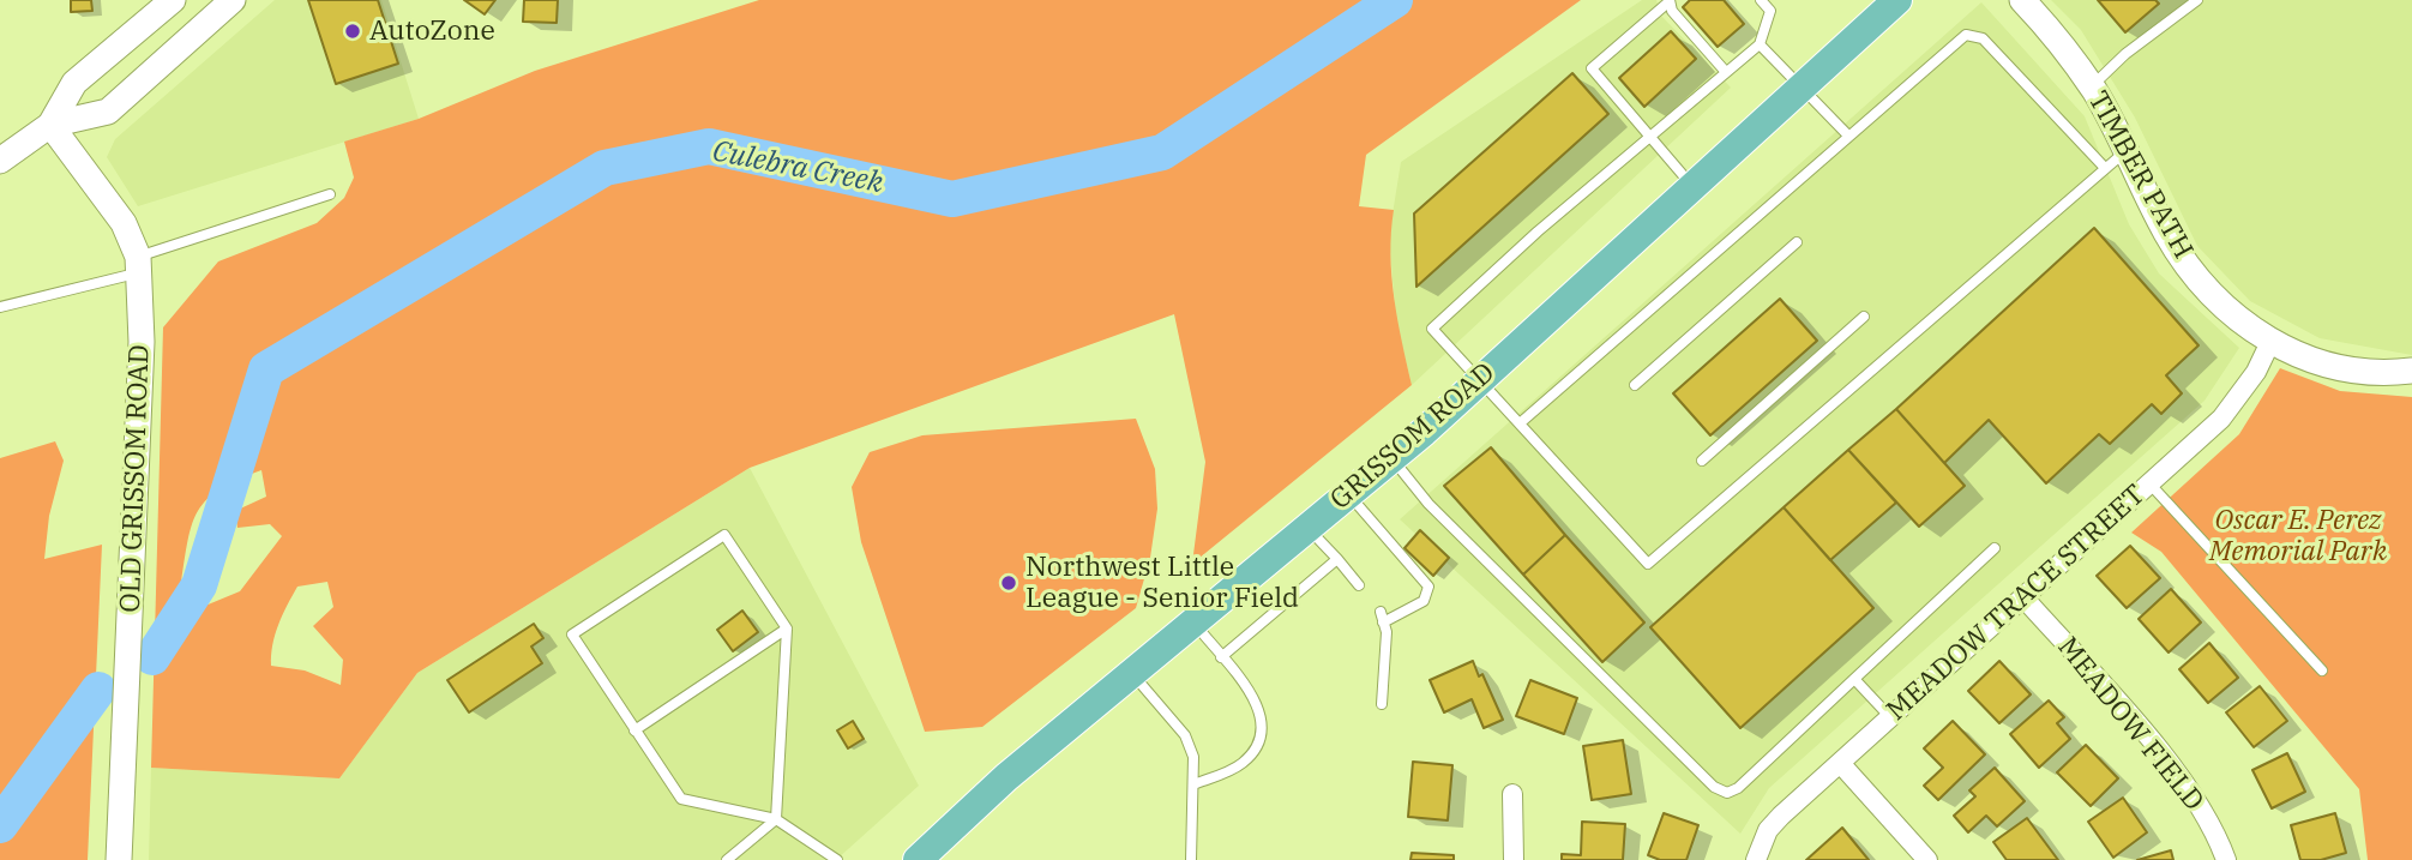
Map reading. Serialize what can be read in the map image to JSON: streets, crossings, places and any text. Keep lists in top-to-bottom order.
{
  "streets": {
    "main road": ["GRISSOM ROAD"],
    "street": [
      "TIMBER PATH",
      "OLD GRISSOM ROAD",
      "MEADOW TRACE STREET",
      "MEADOW FIELD"
    ]
  },
  "crossings": [
    ["TIMBER PATH", "MEADOW TRACE STREET"],
    ["MEADOW TRACE STREET", "MEADOW FIELD"]
  ],
  "water": ["Culebra Creek"],
  "parks": ["Oscar E. Perez Memorial Park"],
  "places": ["AutoZone", "Northwest Little League - Senior Field"]
}
